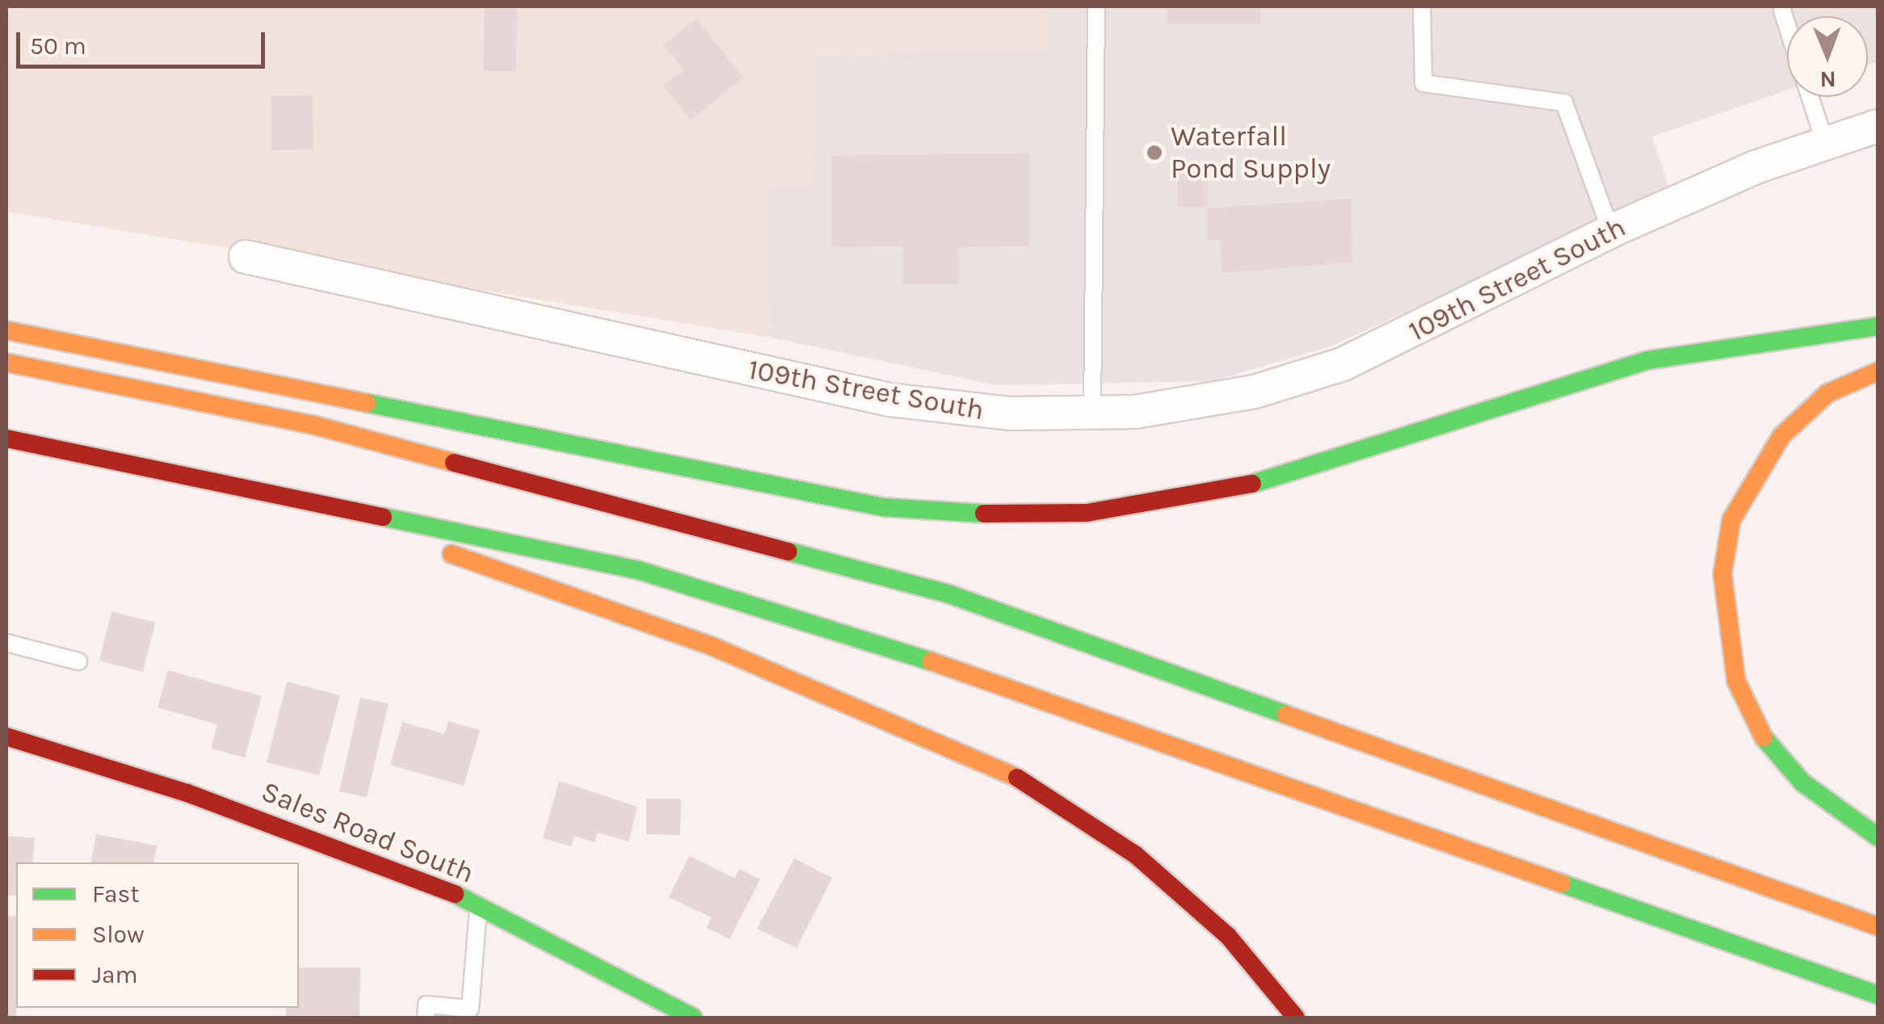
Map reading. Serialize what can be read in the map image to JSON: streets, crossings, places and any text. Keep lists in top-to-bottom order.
{
  "streets": {
    "main road": ["Sales Road South"],
    "street": ["109th Street South"]
  },
  "places": ["Waterfall Pond Supply"],
  "legend": ["Fast", "Slow", "Jam"],
  "scale_bar": "50 m",
  "north": "bottom"
}
